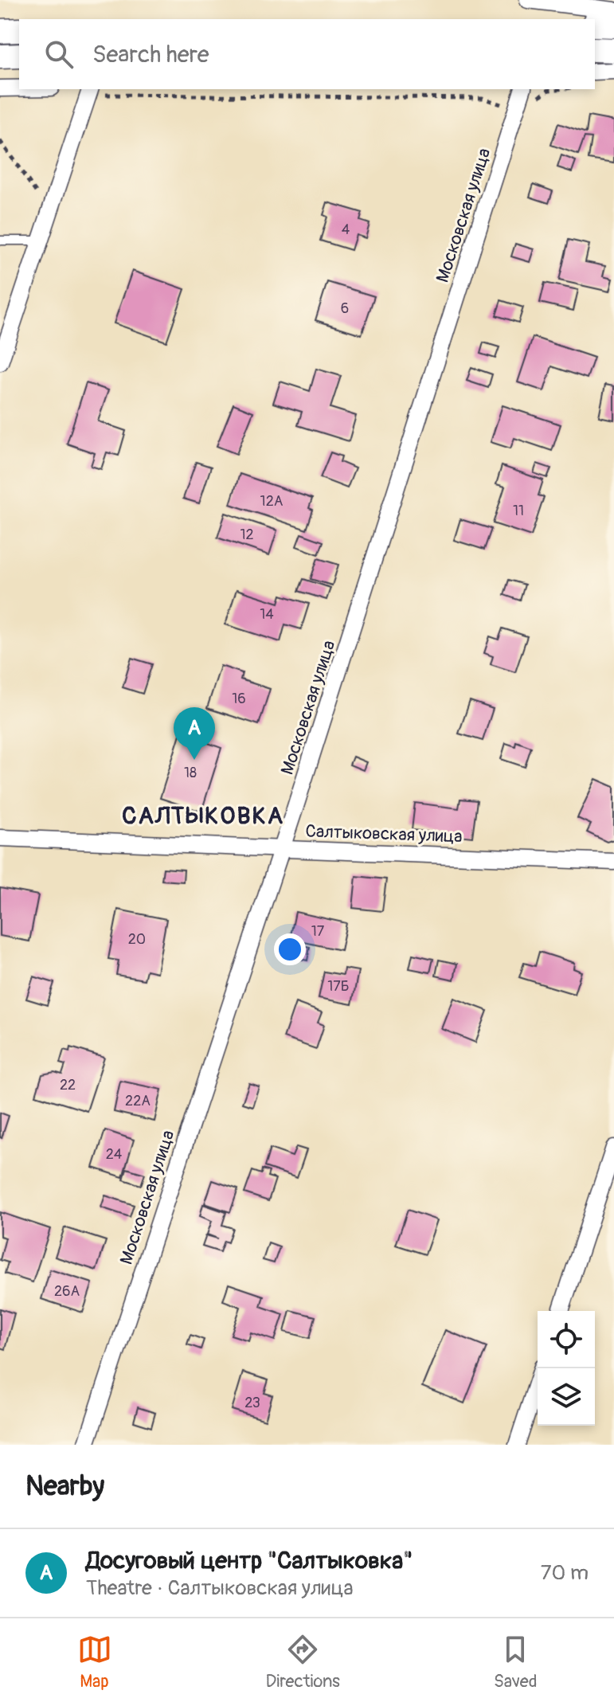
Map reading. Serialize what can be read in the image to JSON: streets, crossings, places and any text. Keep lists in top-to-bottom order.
{
  "streets": {
    "street": ["Московская улица", "Салтыковская улица"]
  },
  "crossings": [
    ["Московская улица", "Салтыковская улица"]
  ],
  "districts": ["САЛТЫКОВКА"],
  "house_numbers": [
    "4",
    "6",
    "12А",
    "11",
    "12",
    "14",
    "16",
    "18",
    "17",
    "20",
    "17Б",
    "22",
    "22А",
    "24",
    "26А",
    "23"
  ],
  "page": {
    "search": "Search here",
    "pins": "A",
    "heading": "Nearby",
    "list": [
      {
        "mark": "A",
        "name": "Досуговый центр \"Салтыковка\"",
        "note": "Theatre · Салтыковская улица",
        "value": "70 m"
      }
    ],
    "nav": ["Map", "Directions", "Saved"]
  }
}
